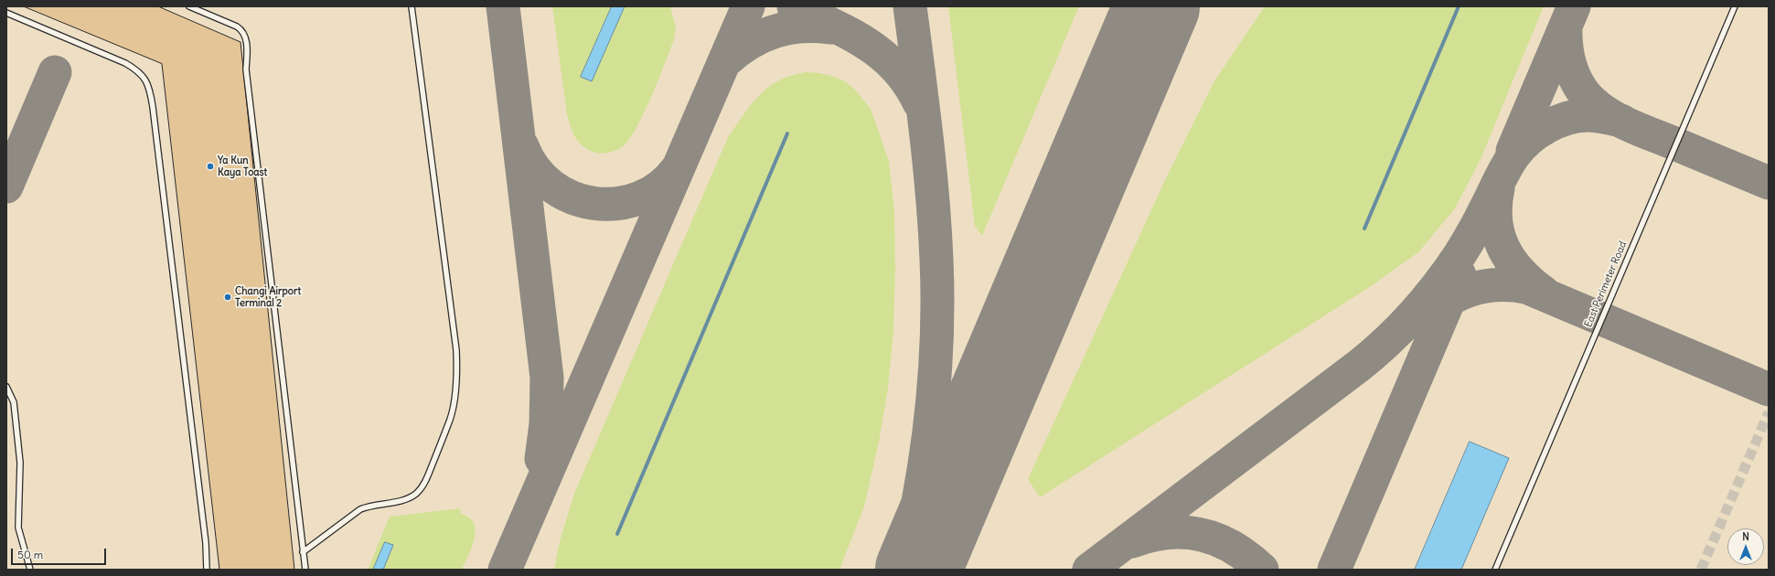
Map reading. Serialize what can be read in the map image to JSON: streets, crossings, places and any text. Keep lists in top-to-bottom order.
{
  "streets": {
    "lane": ["East Perimeter Road"]
  },
  "places": ["Ya Kun Kaya Toast", "Changi Airport Terminal 2"],
  "scale_bar": "50 m",
  "north": "top"
}
